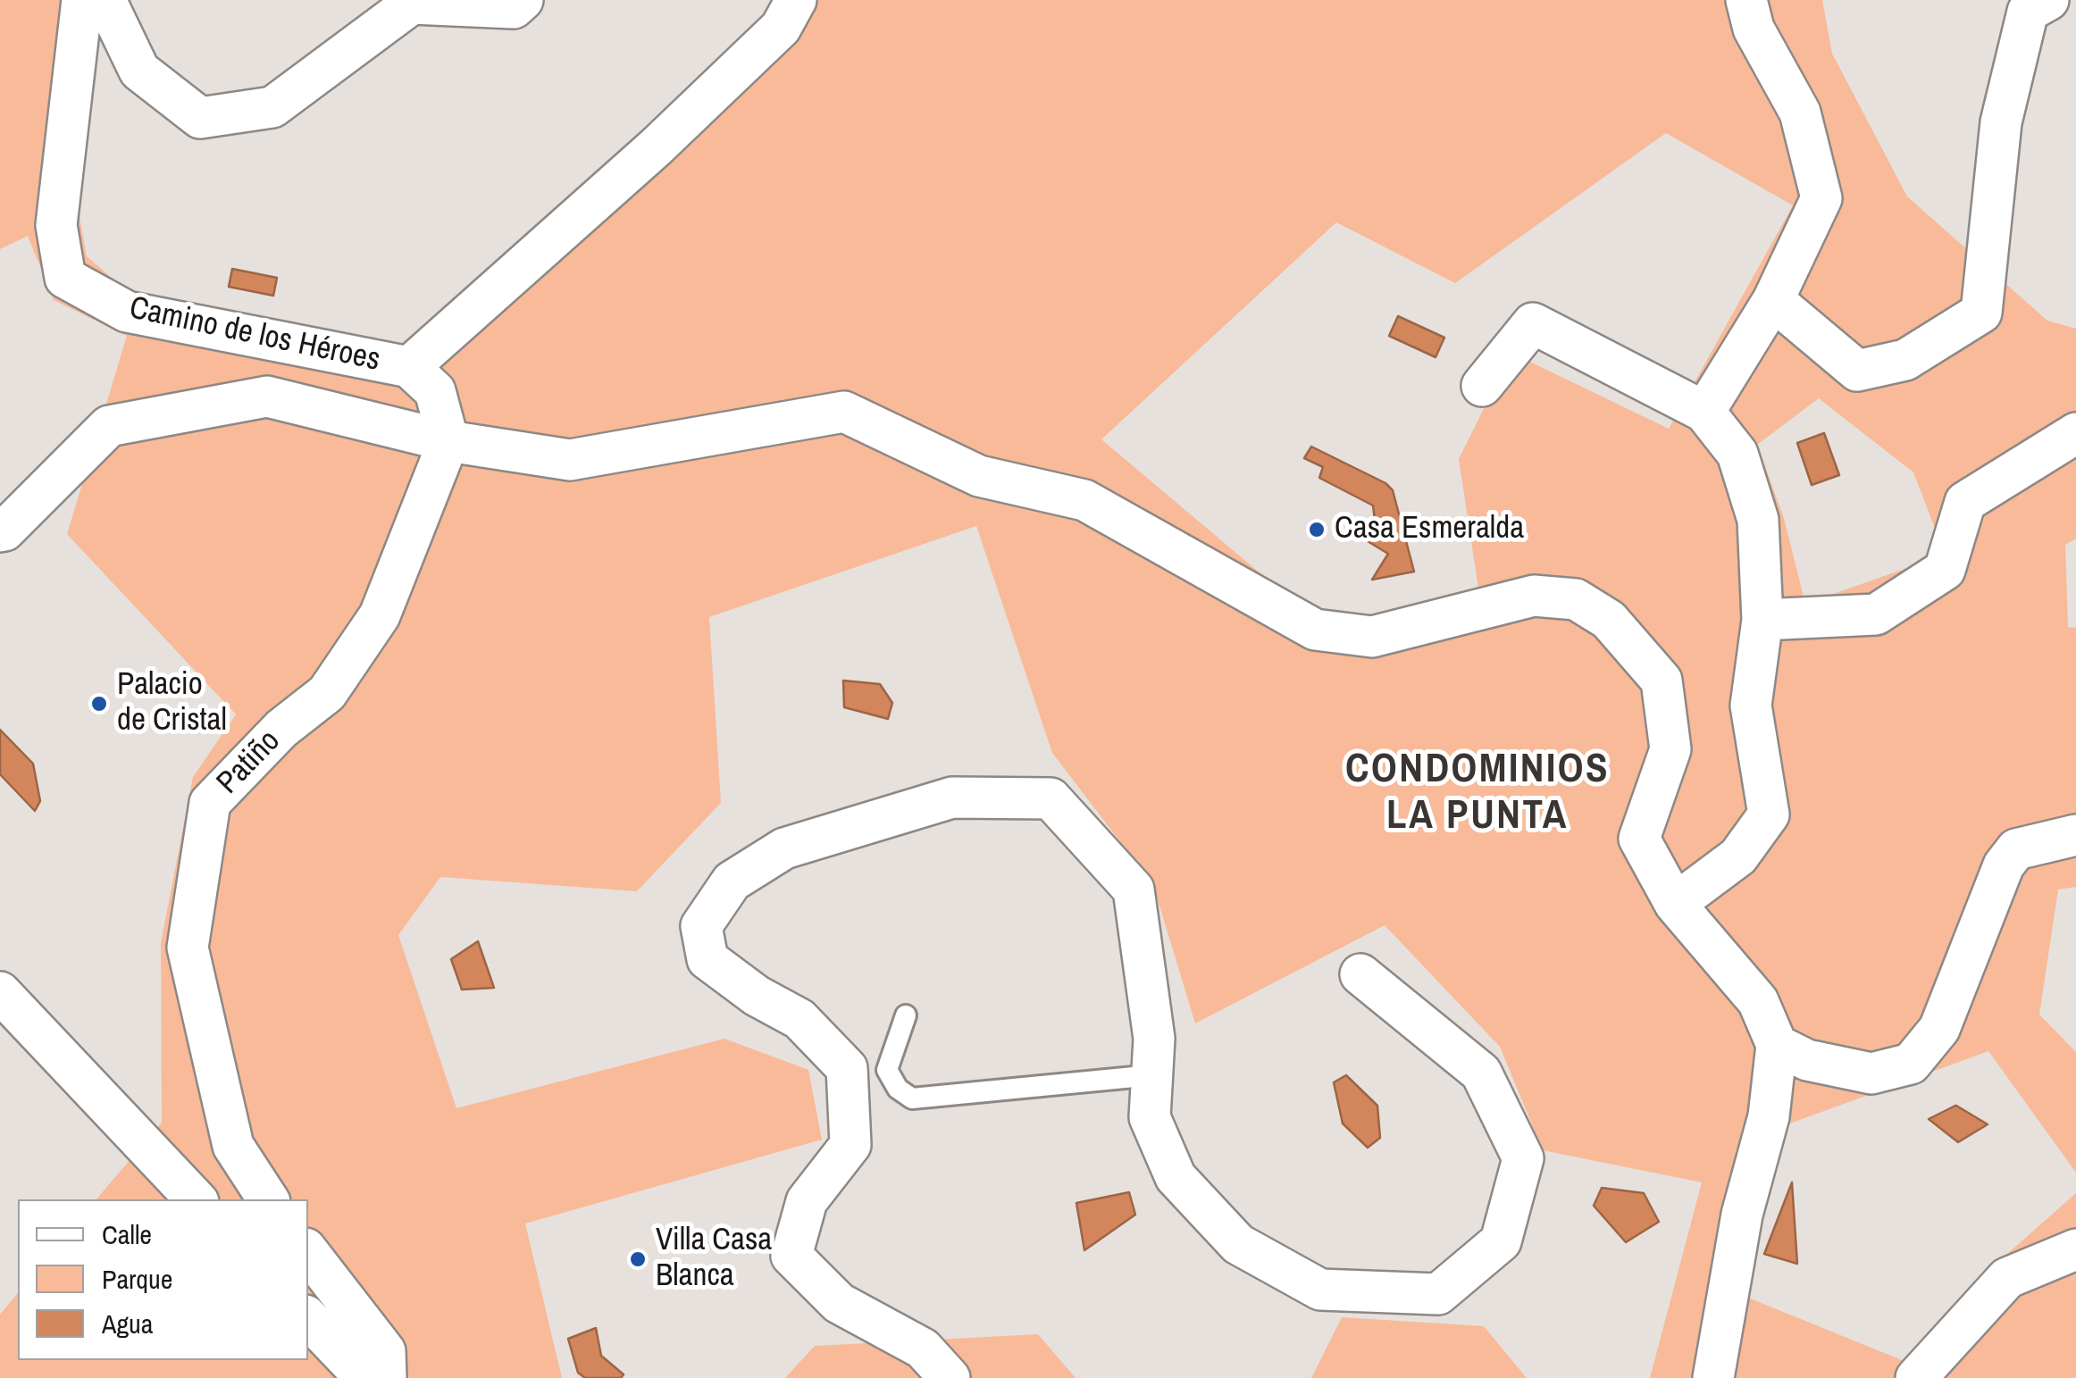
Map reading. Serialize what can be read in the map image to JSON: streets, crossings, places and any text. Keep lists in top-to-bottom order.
{
  "streets": {
    "street": ["Camino de los Héroes", "Patiño"]
  },
  "districts": ["CONDOMINIOS LA PUNTA"],
  "places": ["Casa Esmeralda", "Palacio de Cristal", "Villa Casa Blanca"],
  "legend": ["Calle", "Parque", "Agua"]
}
